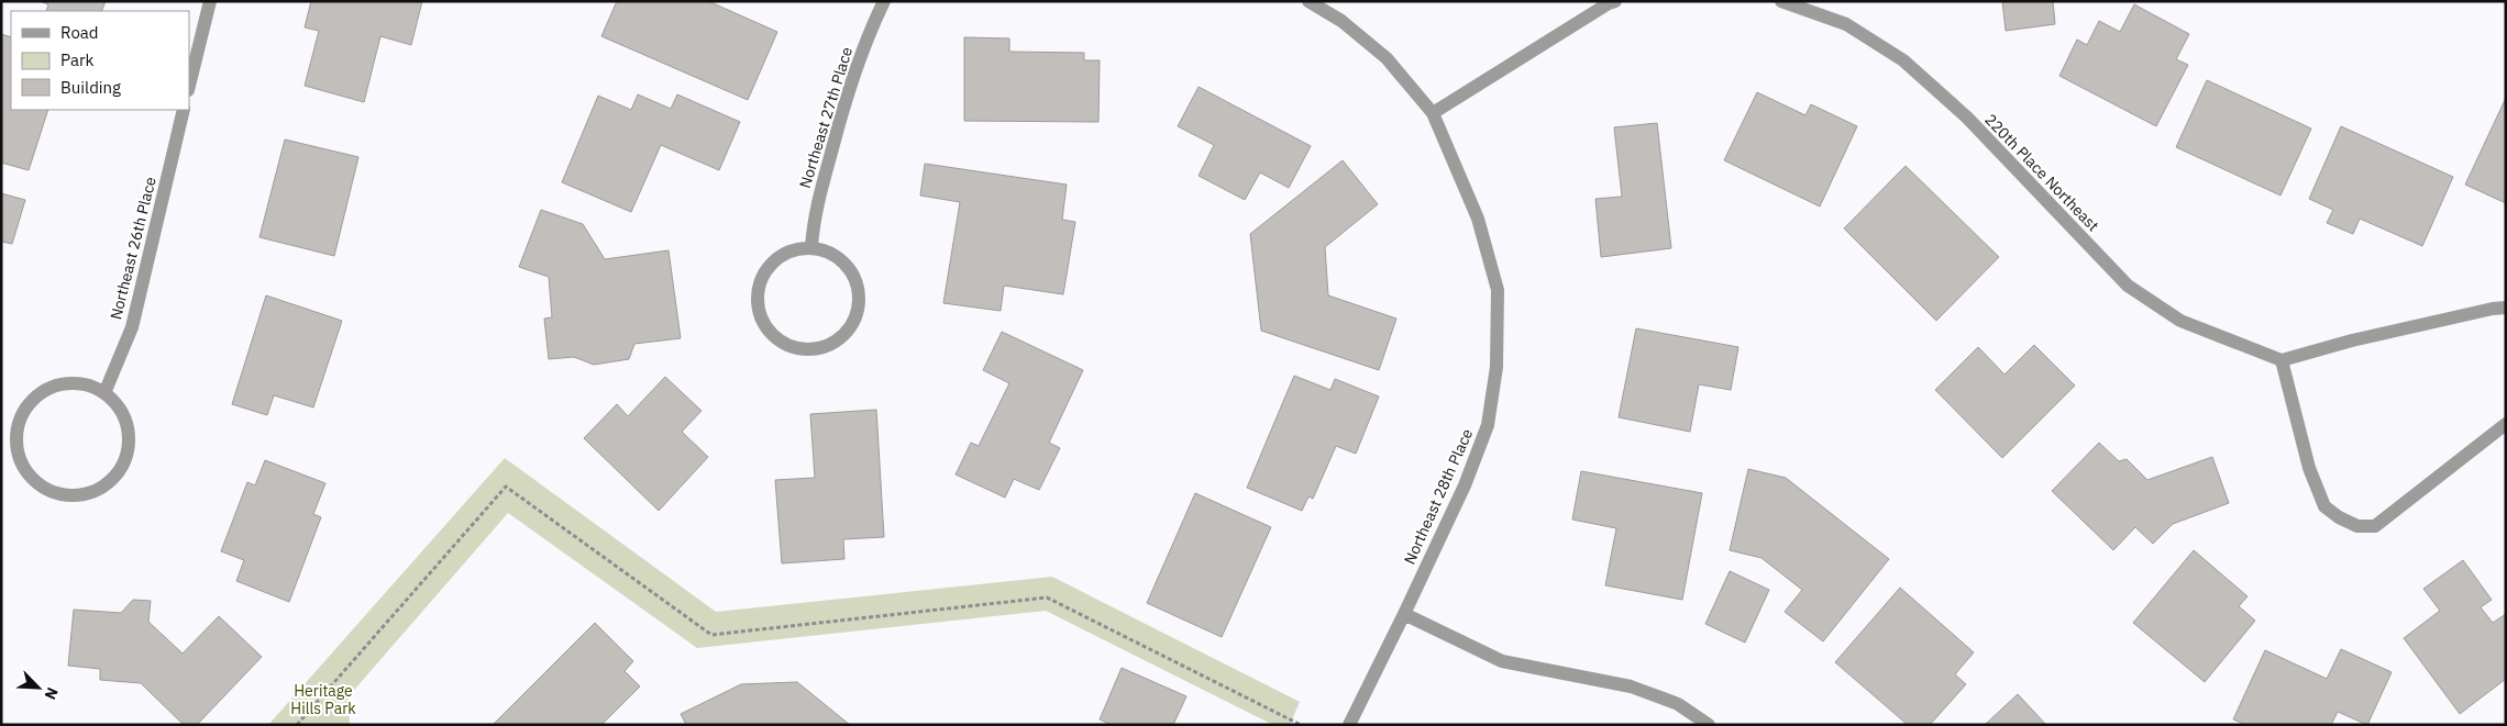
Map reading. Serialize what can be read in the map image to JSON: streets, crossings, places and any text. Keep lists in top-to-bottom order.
{
  "streets": {
    "street": [
      "Northeast 27th Place",
      "220th Place Northeast",
      "Northeast 26th Place",
      "Northeast 28th Place"
    ]
  },
  "parks": ["Heritage Hills Park"],
  "legend": ["Road", "Park", "Building"],
  "north": "bottom right"
}
